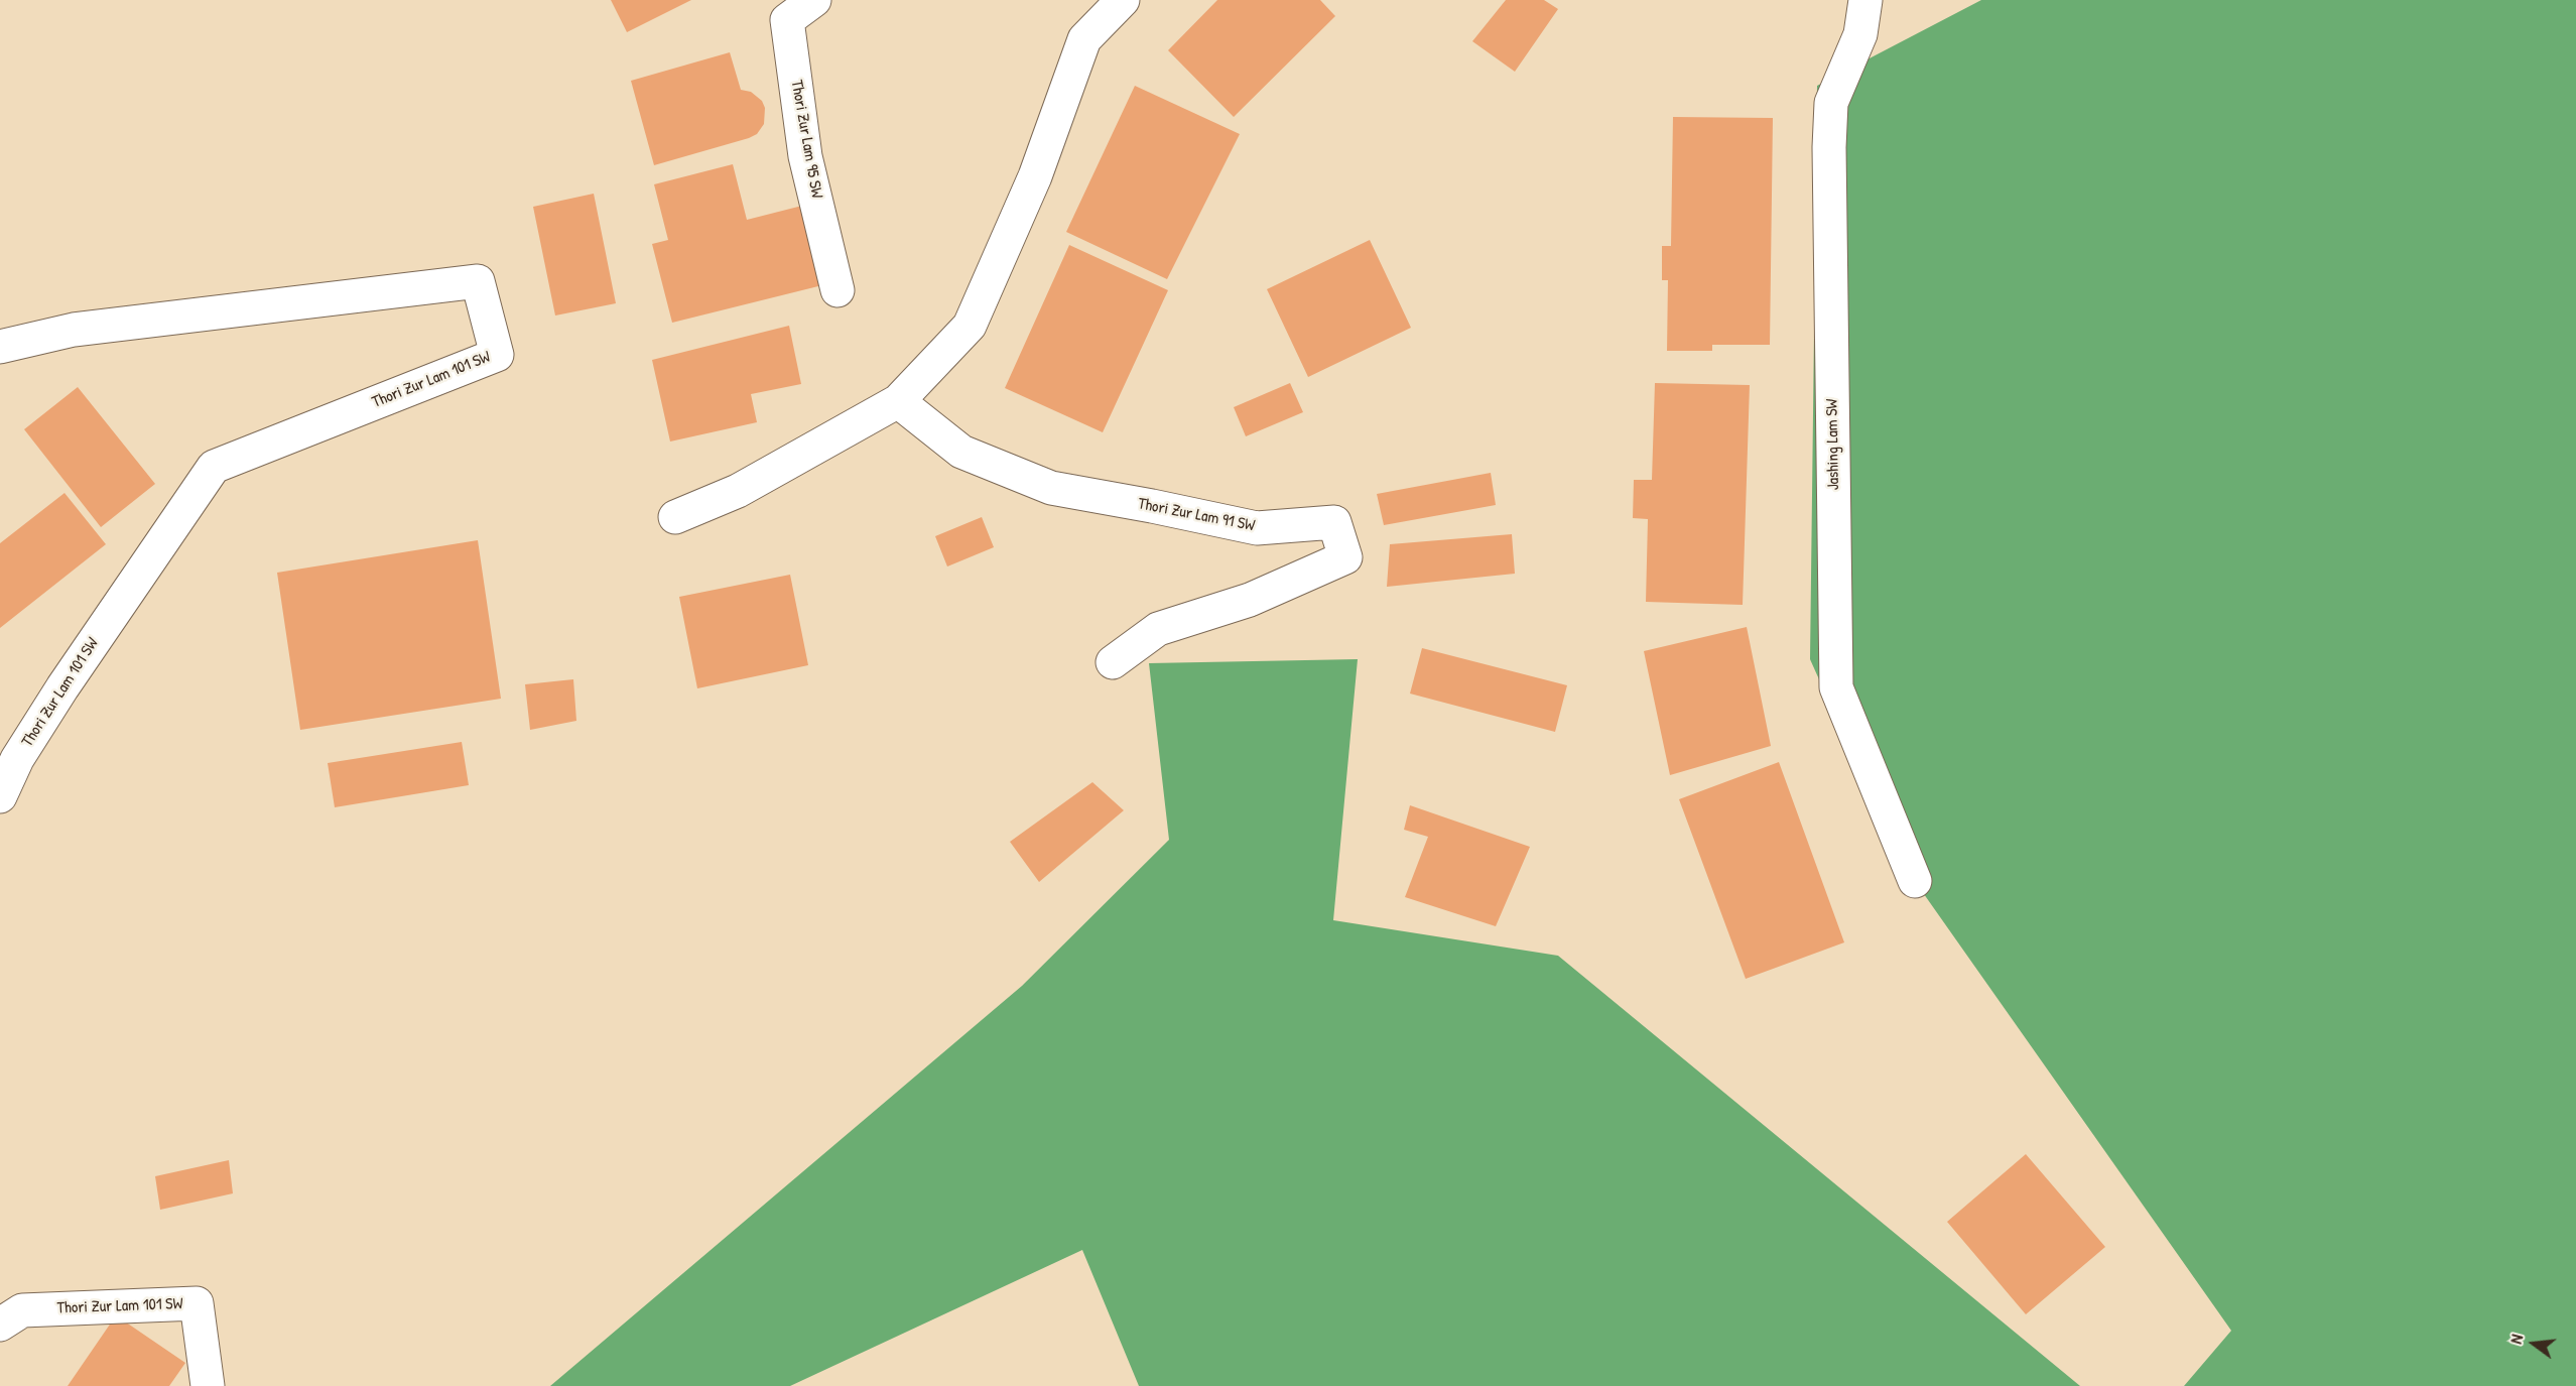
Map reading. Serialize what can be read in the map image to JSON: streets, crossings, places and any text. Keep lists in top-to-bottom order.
{
  "streets": {
    "street": [
      "Thori Zur Lam 95 SW",
      "Thori Zur Lam 101 SW",
      "Jashing Lam SW",
      "Thori Zur Lam 91 SW"
    ]
  },
  "north": "left"
}
